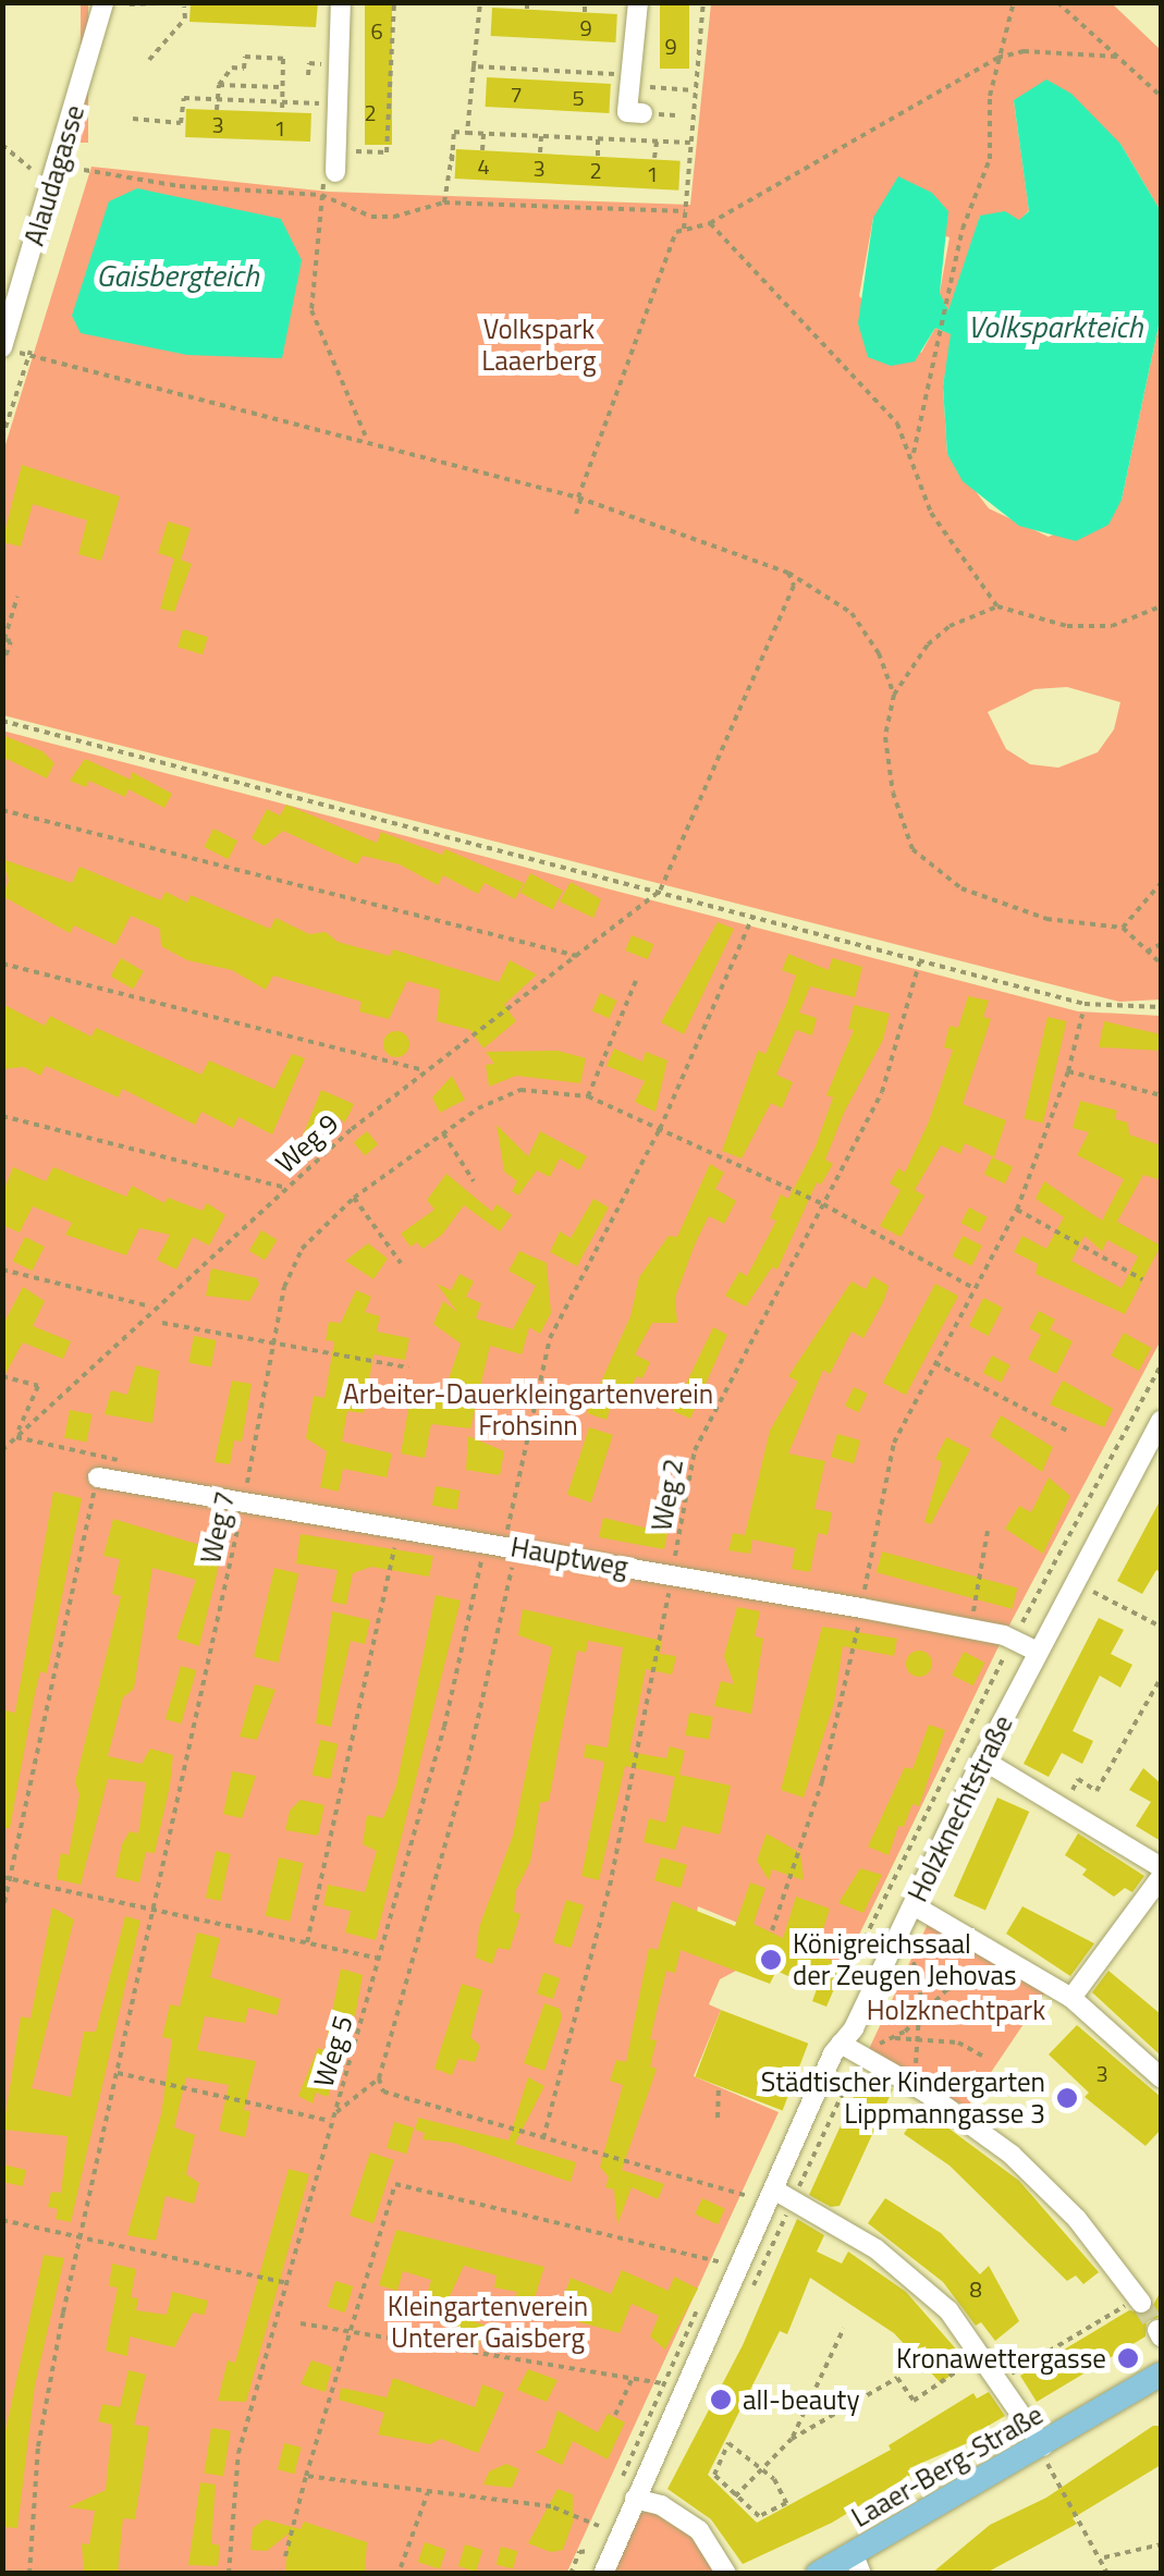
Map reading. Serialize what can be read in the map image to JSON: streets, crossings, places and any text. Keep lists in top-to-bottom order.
{
  "streets": {
    "main road": ["Laaer-Berg-Straße"],
    "street": ["Alaudagasse", "Hauptweg", "Holzknechtstraße"],
    "path": [
      "Weg 9",
      "Weg 2",
      "Weg 7",
      "Weg 5"
    ]
  },
  "crossings": [
    ["Weg 2", "Weg 7"],
    ["Weg 2", "Hauptweg"],
    ["Weg 7", "Hauptweg"],
    ["Hauptweg", "Holzknechtstraße"],
    ["Hauptweg", "Weg 5"]
  ],
  "water": ["Gaisbergteich", "Volksparkteich"],
  "parks": [
    "Volkspark Laaerberg",
    "Arbeiter-Dauerkleingartenverein Frohsinn",
    "Holzknechtpark",
    "Kleingartenverein Unterer Gaisberg"
  ],
  "places": [
    "Königreichssaal der Zeugen Jehovas",
    "Städtischer Kindergarten Lippmanngasse 3",
    "Kronawettergasse",
    "all-beauty"
  ],
  "house_numbers": [
    "9",
    "6",
    "9",
    "7",
    "5",
    "2",
    "3",
    "1",
    "4",
    "3",
    "2",
    "1",
    "3",
    "8"
  ]
}
